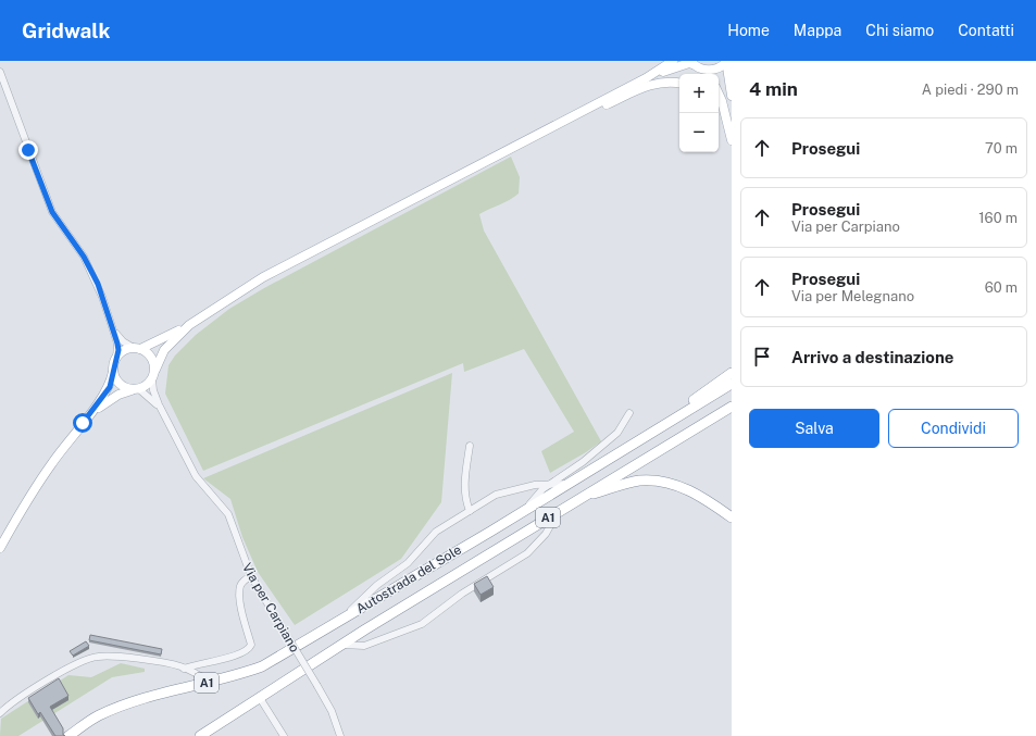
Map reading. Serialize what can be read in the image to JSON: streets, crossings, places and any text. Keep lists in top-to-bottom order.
{
  "streets": {
    "highway": ["A1", "Autostrada del Sole"],
    "street": ["Via per Carpiano"]
  },
  "crossings": [
    ["A1", "Autostrada del Sole"]
  ],
  "page": {
    "header": "Gridwalk",
    "nav": [
      "Home",
      "Mappa",
      "Chi siamo",
      "Contatti"
    ],
    "heading": ["4 min", "A piedi · 290 m"],
    "map_buttons": ["+", "−"],
    "list": [
      ["Prosegui", "70 m"],
      ["Prosegui", "Via per Carpiano", "160 m"],
      ["Prosegui", "Via per Melegnano", "60 m"],
      "Arrivo a destinazione"
    ],
    "buttons": ["Salva", "Condividi"]
  }
}
